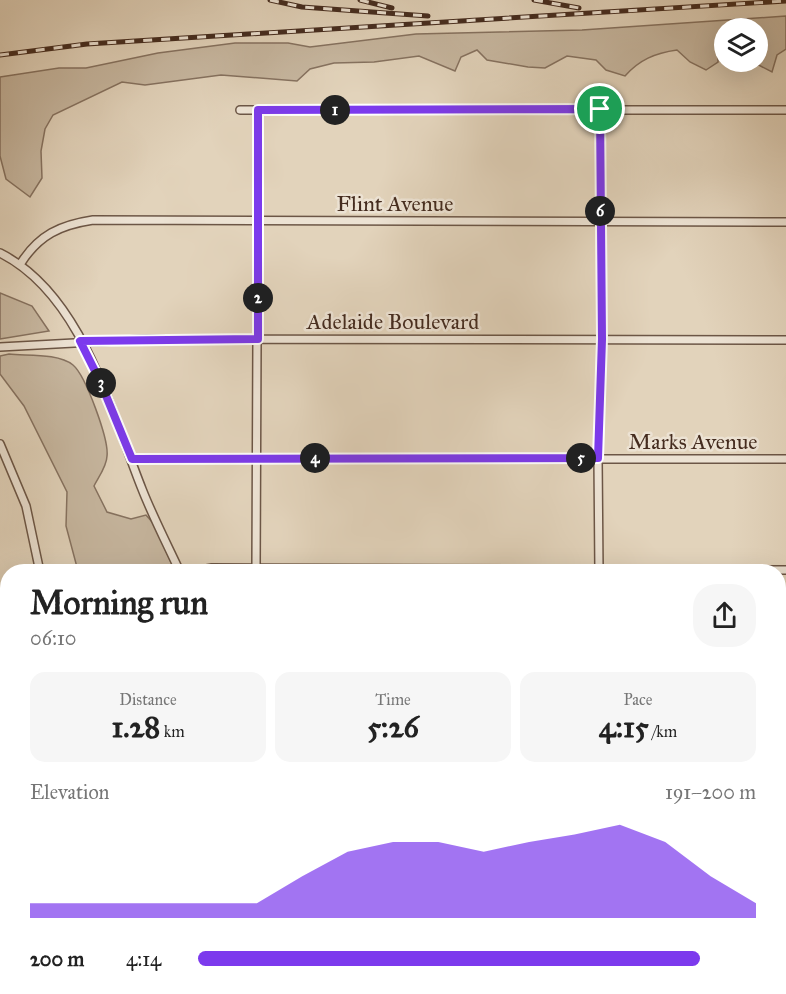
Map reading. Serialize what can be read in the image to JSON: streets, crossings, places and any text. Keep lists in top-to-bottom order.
{
  "streets": {
    "street": ["Flint Avenue", "Adelaide Boulevard", "Marks Avenue"]
  },
  "page": {
    "pins": [
      "1",
      "6",
      "2",
      "3",
      "4",
      "5"
    ],
    "heading": ["Morning run", "06:10"],
    "stats": [
      ["Distance", "1.28 km"],
      ["Time", "5:26"],
      ["Pace", "4:15 /km"]
    ],
    "chart": ["Elevation", "191–200 m"],
    "list": [
      {
        "name": "200 m",
        "note": "4:14"
      }
    ]
  }
}
